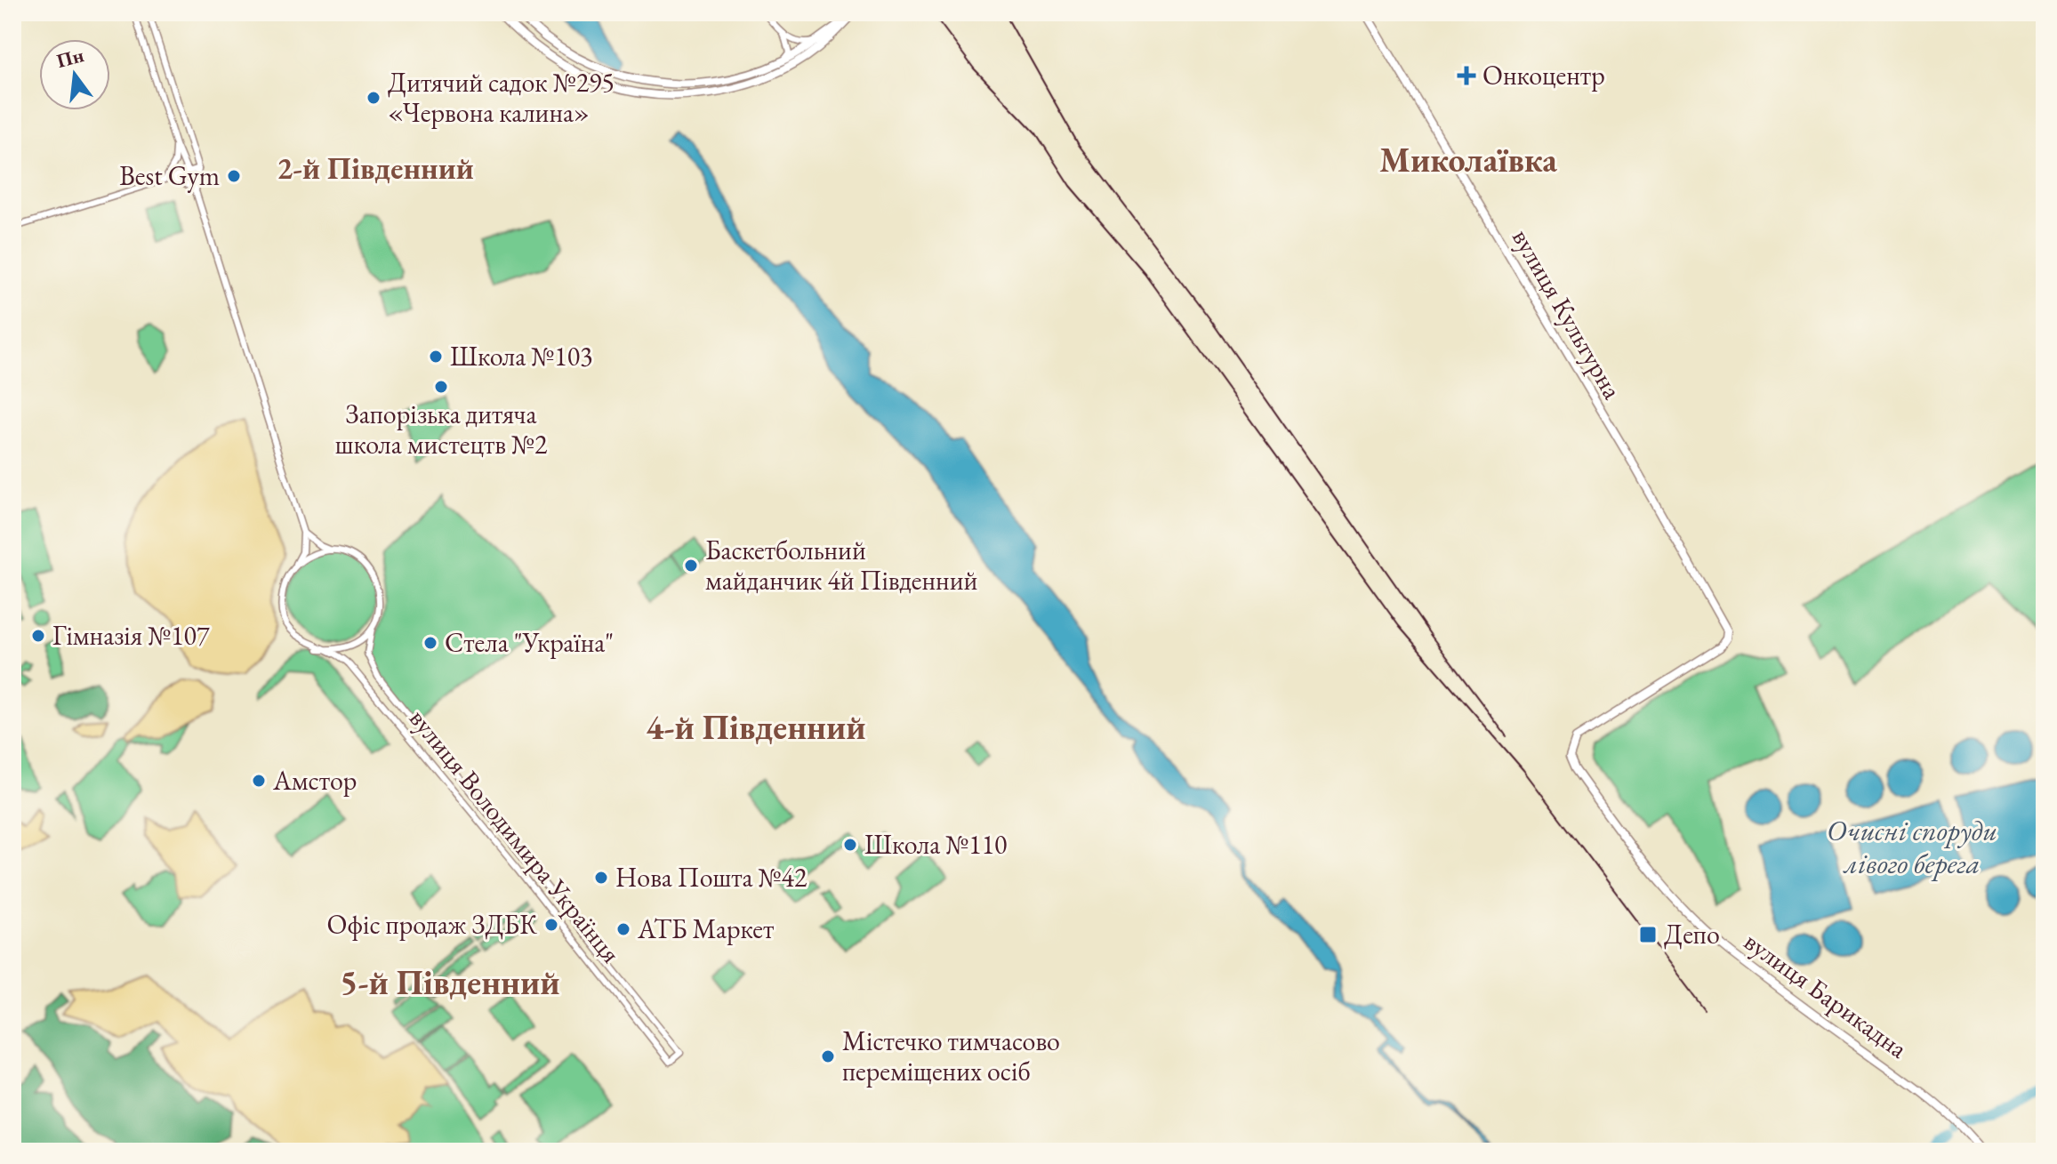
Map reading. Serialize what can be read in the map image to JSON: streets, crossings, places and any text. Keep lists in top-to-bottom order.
{
  "streets": {
    "main road": ["вулиця Культурна", "вулиця Барикадна"],
    "street": ["вулиця Володимира Українця"]
  },
  "crossings": [
    ["вулиця Культурна", "вулиця Барикадна"]
  ],
  "districts": [
    "Миколаївка",
    "2-й Південний",
    "4-й Південний",
    "5-й Південний"
  ],
  "water": ["Очисні споруди лівого берега"],
  "places": {
    "health": ["Онкоцентр"],
    "other": [
      "Дитячий садок №295 «Червона калина»",
      "Best Gym",
      "Школа №103",
      "Запорізька дитяча школа мистецтв №2",
      "Баскетбольний майданчик 4й Південний",
      "Гімназія №107",
      "Стела \"Україна\"",
      "Амстор",
      "Школа №110",
      "Нова Пошта №42",
      "Офіс продаж ЗДБК",
      "АТБ Маркет",
      "Містечко тимчасово переміщених осіб"
    ],
    "transit": ["Депо"]
  },
  "north": "top"
}
